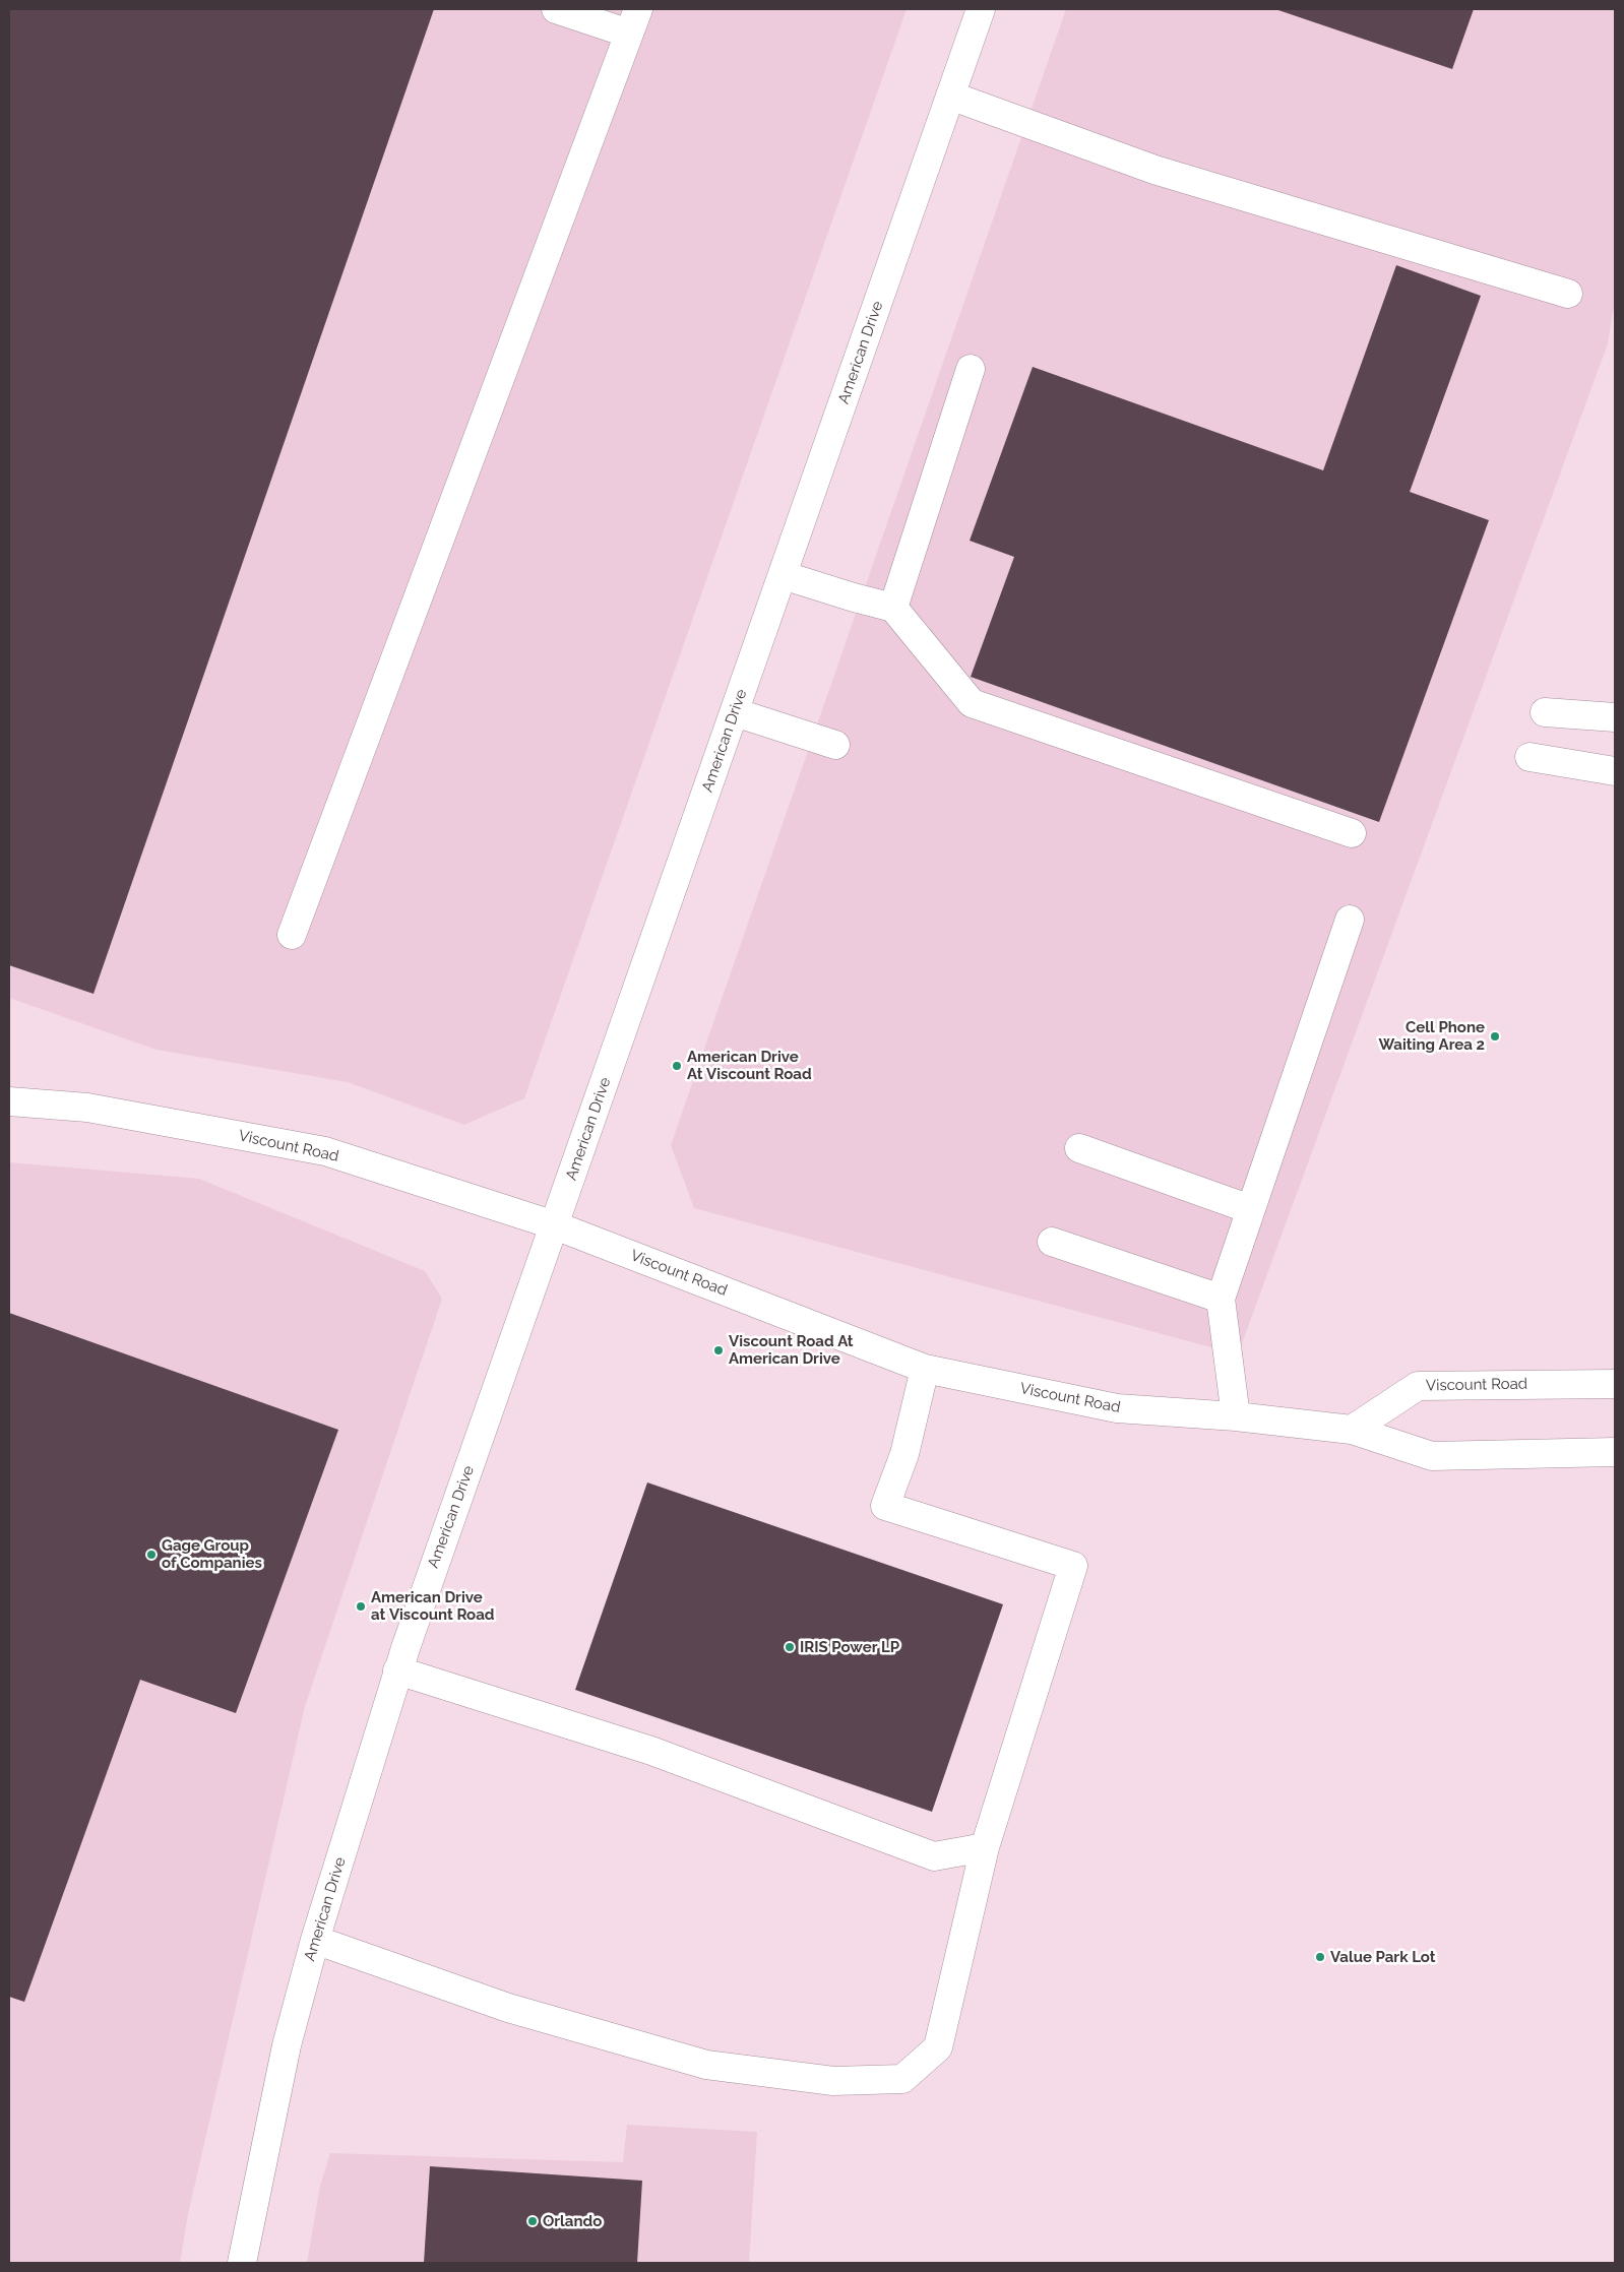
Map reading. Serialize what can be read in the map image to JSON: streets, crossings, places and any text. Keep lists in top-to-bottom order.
{
  "streets": {
    "street": ["American Drive", "Viscount Road"]
  },
  "crossings": [
    ["American Drive", "Viscount Road"]
  ],
  "places": [
    "Cell Phone Waiting Area 2",
    "American Drive At Viscount Road",
    "Viscount Road At American Drive",
    "Gage Group of Companies",
    "American Drive at Viscount Road",
    "IRIS Power LP",
    "Value Park Lot",
    "Orlando"
  ]
}
